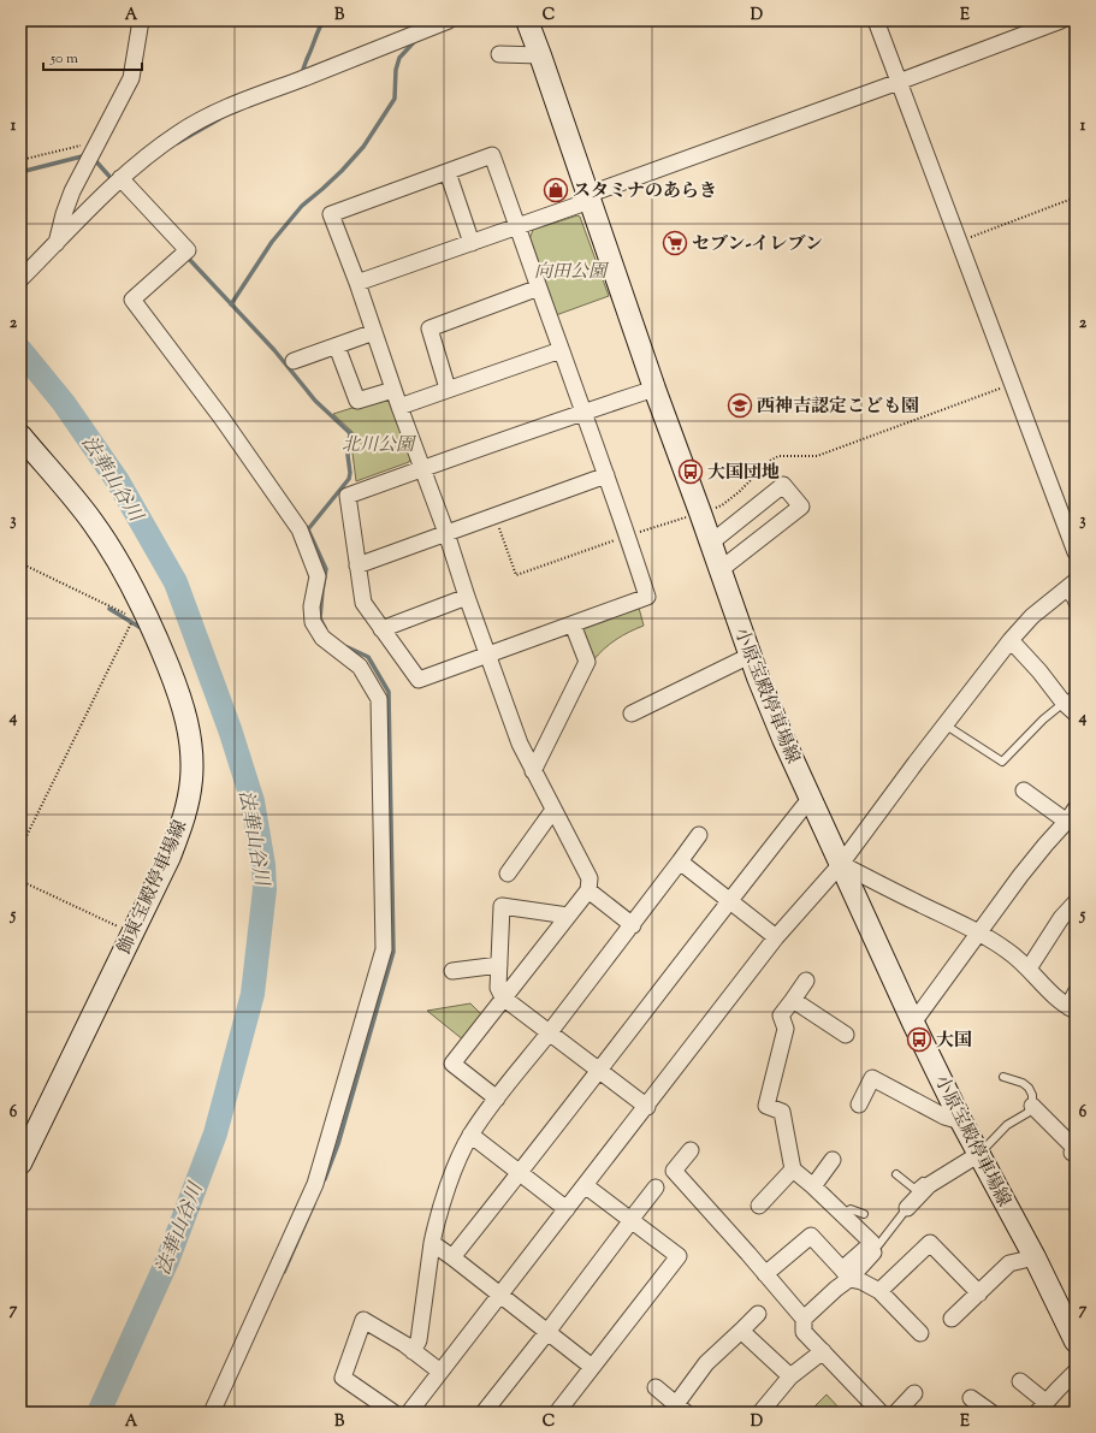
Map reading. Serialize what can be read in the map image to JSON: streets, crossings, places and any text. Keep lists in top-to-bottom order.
{
  "streets": {
    "main road": ["小原宝殿停車場線", "飾東宝殿停車場線"]
  },
  "water": ["法華山谷川"],
  "parks": ["向田公園", "北川公園"],
  "places": {
    "shop": ["スタミナのあらき"],
    "supermarket": ["セブン-イレブン"],
    "school or university": ["西神吉認定こども園"],
    "bus stop": ["大国団地", "大国"]
  },
  "scale_bar": "50 m",
  "grid": {
    "columns": [
      "A",
      "B",
      "C",
      "D",
      "E"
    ],
    "rows": [
      "1",
      "2",
      "3",
      "4",
      "5",
      "6",
      "7"
    ]
  }
}
